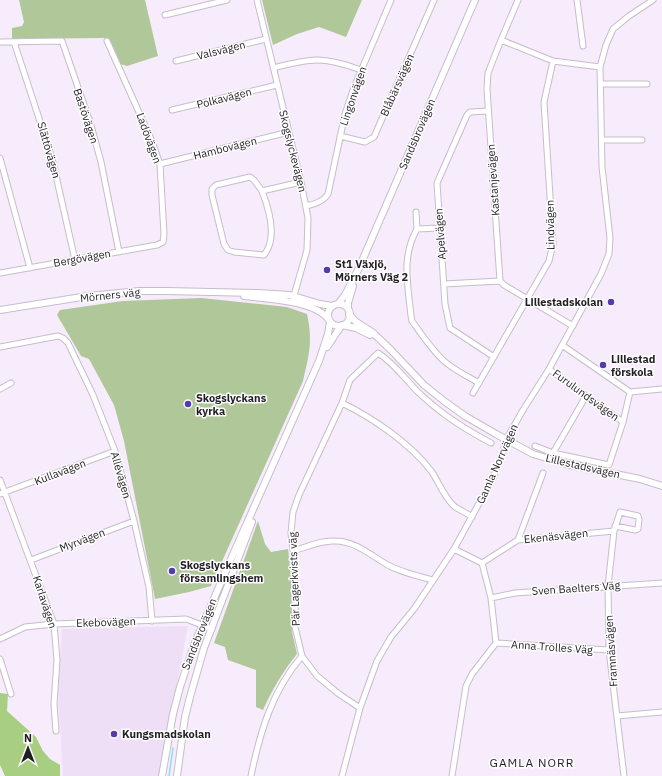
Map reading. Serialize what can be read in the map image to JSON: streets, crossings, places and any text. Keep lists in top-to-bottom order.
{
  "streets": {
    "main road": ["Sandsbrovägen", "Mörners väg", "Lillestadsvägen"],
    "street": [
      "Valsvägen",
      "Blåbärsvägen",
      "Lingonvägen",
      "Polkavägen",
      "Bastövägen",
      "Ladövägen",
      "Hambovägen",
      "Slättövägen",
      "Skogslyckevägen",
      "Kastanjevägen",
      "Lindvägen",
      "Apelvägen",
      "Bergövägen",
      "Furulundsvägen",
      "Gamla Norrvägen",
      "Kullavägen",
      "Allévägen",
      "Ekenäsvägen",
      "Myrvägen",
      "Pär Lagerkvists väg",
      "Sven Baelters Väg",
      "Karlavägen",
      "Ekebovägen",
      "Anna Trolles Väg",
      "Framnäsvägen"
    ]
  },
  "crossings": [
    ["Valsvägen", "Skogslyckevägen"],
    ["Blåbärsvägen", "Lingonvägen"],
    ["Lingonvägen", "Skogslyckevägen"],
    ["Polkavägen", "Skogslyckevägen"],
    ["Bastövägen", "Slättövägen"],
    ["Bastövägen", "Bergövägen"],
    ["Sandsbrovägen", "Mörners väg"],
    ["Sandsbrovägen", "Lillestadsvägen"],
    ["Sandsbrovägen", "Ekebovägen"],
    ["Ladövägen", "Hambovägen"],
    ["Ladövägen", "Bergövägen"],
    ["Hambovägen", "Skogslyckevägen"],
    ["Slättövägen", "Bergövägen"],
    ["Skogslyckevägen", "Mörners väg"],
    ["Kastanjevägen", "Apelvägen"],
    ["Lindvägen", "Apelvägen"],
    ["Mörners väg", "Lillestadsvägen"],
    ["Furulundsvägen", "Gamla Norrvägen"],
    ["Furulundsvägen", "Lillestadsvägen"],
    ["Gamla Norrvägen", "Lillestadsvägen"],
    ["Kullavägen", "Allévägen"],
    ["Kullavägen", "Karlavägen"],
    ["Allévägen", "Myrvägen"],
    ["Allévägen", "Ekebovägen"],
    ["Ekenäsvägen", "Framnäsvägen"],
    ["Myrvägen", "Karlavägen"],
    ["Sven Baelters Väg", "Framnäsvägen"],
    ["Karlavägen", "Ekebovägen"],
    ["Anna Trolles Väg", "Framnäsvägen"]
  ],
  "districts": ["GAMLA NORR"],
  "places": [
    "St1 Växjö, Mörners Väg 2",
    "Lillestadskolan",
    "Lillestad förskola",
    "Skogslyckans kyrka",
    "Skogslyckans församlingshem",
    "Kungsmadskolan"
  ],
  "north": "top"
}
